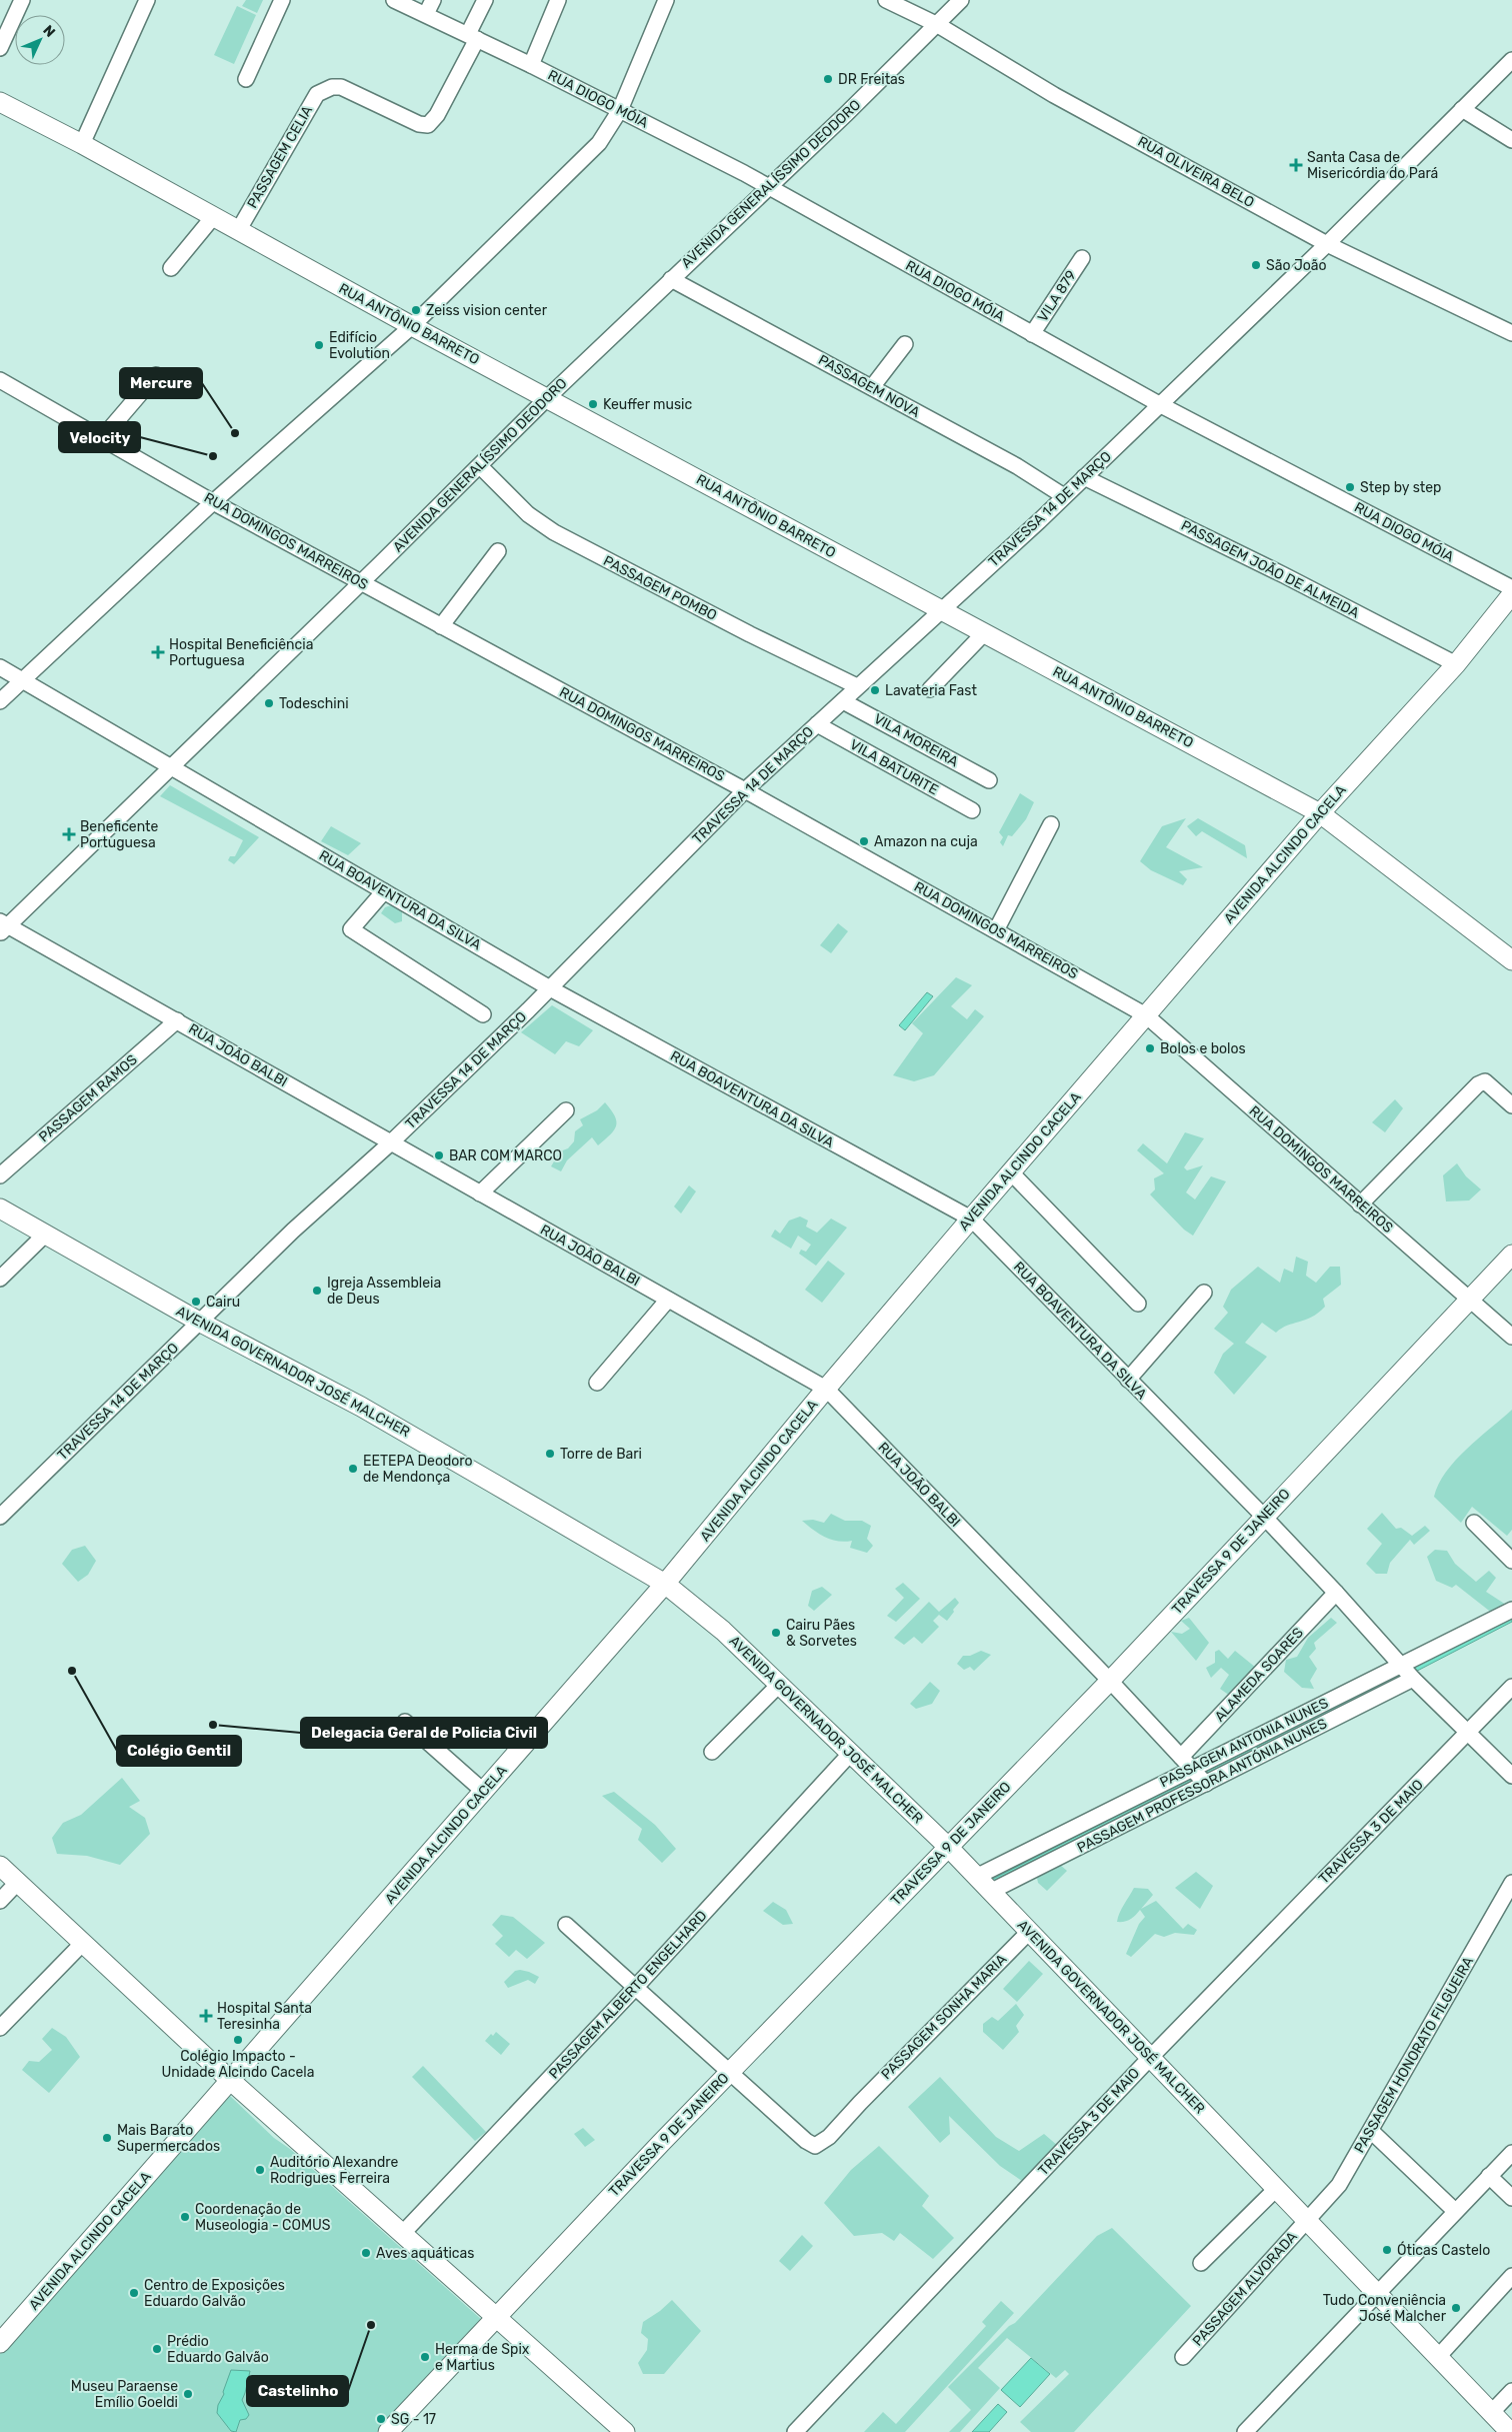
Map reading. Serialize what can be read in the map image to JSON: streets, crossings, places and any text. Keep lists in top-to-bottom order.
{
  "streets": {
    "main road": [
      "RUA ANTÔNIO BARRETO",
      "AVENIDA ALCINDO CACELA",
      "AVENIDA GOVERNADOR JOSÉ MALCHER",
      "TRAVESSA 9 DE JANEIRO"
    ],
    "street": [
      "RUA DIOGO MÓIA",
      "PASSAGEM CELIA",
      "RUA OLIVEIRA BELO",
      "AVENIDA GENERALÍSSIMO DEODORO",
      "VILA 879",
      "PASSAGEM NOVA",
      "TRAVESSA 14 DE MARÇO",
      "RUA DOMINGOS MARREIROS",
      "PASSAGEM JOÃO DE ALMEIDA",
      "PASSAGEM POMBO",
      "VILA MOREIRA",
      "VILA BATURITE",
      "RUA BOAVENTURA DA SILVA",
      "RUA JOÃO BALBI",
      "PASSAGEM RAMOS",
      "ALAMEDA SOARES",
      "PASSAGEM ANTONIA NUNES",
      "PASSAGEM PROFESSORA ANTÓNIA NUNES",
      "TRAVESSA 3 DE MAIO",
      "PASSAGEM ALBERTO ENGELHARD",
      "PASSAGEM SONHA MARIA",
      "PASSAGEM HONORATO FILGUEIRA",
      "PASSAGEM ALVORADA"
    ]
  },
  "crossings": [
    ["RUA DIOGO MÓIA", "PASSAGEM CELIA"],
    ["RUA DIOGO MÓIA", "AVENIDA GENERALÍSSIMO DEODORO"],
    ["RUA DIOGO MÓIA", "VILA 879"],
    ["RUA DIOGO MÓIA", "TRAVESSA 14 DE MARÇO"],
    ["PASSAGEM CELIA", "RUA ANTÔNIO BARRETO"],
    ["RUA OLIVEIRA BELO", "AVENIDA GENERALÍSSIMO DEODORO"],
    ["RUA OLIVEIRA BELO", "TRAVESSA 14 DE MARÇO"],
    ["AVENIDA GENERALÍSSIMO DEODORO", "RUA ANTÔNIO BARRETO"],
    ["AVENIDA GENERALÍSSIMO DEODORO", "PASSAGEM NOVA"],
    ["AVENIDA GENERALÍSSIMO DEODORO", "RUA DOMINGOS MARREIROS"],
    ["AVENIDA GENERALÍSSIMO DEODORO", "PASSAGEM POMBO"],
    ["AVENIDA GENERALÍSSIMO DEODORO", "RUA BOAVENTURA DA SILVA"],
    ["AVENIDA GENERALÍSSIMO DEODORO", "RUA JOÃO BALBI"],
    ["RUA ANTÔNIO BARRETO", "TRAVESSA 14 DE MARÇO"],
    ["RUA ANTÔNIO BARRETO", "AVENIDA ALCINDO CACELA"],
    ["PASSAGEM NOVA", "TRAVESSA 14 DE MARÇO"],
    ["TRAVESSA 14 DE MARÇO", "RUA DOMINGOS MARREIROS"],
    ["TRAVESSA 14 DE MARÇO", "PASSAGEM JOÃO DE ALMEIDA"],
    ["TRAVESSA 14 DE MARÇO", "PASSAGEM POMBO"],
    ["TRAVESSA 14 DE MARÇO", "VILA MOREIRA"],
    ["TRAVESSA 14 DE MARÇO", "VILA BATURITE"],
    ["TRAVESSA 14 DE MARÇO", "RUA BOAVENTURA DA SILVA"],
    ["TRAVESSA 14 DE MARÇO", "RUA JOÃO BALBI"],
    ["TRAVESSA 14 DE MARÇO", "AVENIDA GOVERNADOR JOSÉ MALCHER"],
    ["RUA DOMINGOS MARREIROS", "AVENIDA ALCINDO CACELA"],
    ["RUA DOMINGOS MARREIROS", "TRAVESSA 9 DE JANEIRO"],
    ["PASSAGEM JOÃO DE ALMEIDA", "AVENIDA ALCINDO CACELA"],
    ["AVENIDA ALCINDO CACELA", "RUA BOAVENTURA DA SILVA"],
    ["AVENIDA ALCINDO CACELA", "RUA JOÃO BALBI"],
    ["AVENIDA ALCINDO CACELA", "AVENIDA GOVERNADOR JOSÉ MALCHER"],
    ["RUA BOAVENTURA DA SILVA", "TRAVESSA 9 DE JANEIRO"],
    ["RUA BOAVENTURA DA SILVA", "ALAMEDA SOARES"],
    ["RUA BOAVENTURA DA SILVA", "PASSAGEM ANTONIA NUNES"],
    ["RUA BOAVENTURA DA SILVA", "PASSAGEM PROFESSORA ANTÓNIA NUNES"],
    ["RUA JOÃO BALBI", "PASSAGEM RAMOS"],
    ["RUA JOÃO BALBI", "TRAVESSA 9 DE JANEIRO"],
    ["RUA JOÃO BALBI", "ALAMEDA SOARES"],
    ["RUA JOÃO BALBI", "PASSAGEM ANTONIA NUNES"],
    ["RUA JOÃO BALBI", "PASSAGEM PROFESSORA ANTÓNIA NUNES"],
    ["AVENIDA GOVERNADOR JOSÉ MALCHER", "TRAVESSA 9 DE JANEIRO"],
    ["AVENIDA GOVERNADOR JOSÉ MALCHER", "PASSAGEM ANTONIA NUNES"],
    ["AVENIDA GOVERNADOR JOSÉ MALCHER", "PASSAGEM PROFESSORA ANTÓNIA NUNES"],
    ["AVENIDA GOVERNADOR JOSÉ MALCHER", "TRAVESSA 3 DE MAIO"],
    ["AVENIDA GOVERNADOR JOSÉ MALCHER", "PASSAGEM ALBERTO ENGELHARD"],
    ["AVENIDA GOVERNADOR JOSÉ MALCHER", "PASSAGEM SONHA MARIA"],
    ["AVENIDA GOVERNADOR JOSÉ MALCHER", "PASSAGEM HONORATO FILGUEIRA"],
    ["AVENIDA GOVERNADOR JOSÉ MALCHER", "PASSAGEM ALVORADA"],
    ["TRAVESSA 9 DE JANEIRO", "PASSAGEM SONHA MARIA"],
    ["PASSAGEM HONORATO FILGUEIRA", "PASSAGEM ALVORADA"]
  ],
  "places": {
    "other": [
      "DR Freitas",
      "São João",
      "Zeiss vision center",
      "Edifício Evolution",
      "Keuffer music",
      "Mercure",
      "Velocity",
      "Step by step",
      "Lavateria Fast",
      "Todeschini",
      "Amazon na cuja",
      "Bolos e bolos",
      "BAR COM MARCO",
      "Igreja Assembleia de Deus",
      "Cairu",
      "Torre de Bari",
      "EETEPA Deodoro de Mendonça",
      "Cairu Pães & Sorvetes",
      "Colégio Gentil",
      "Delegacia Geral de Policia Civil",
      "Colégio Impacto - Unidade Alcindo Cacela",
      "Mais Barato Supermercados",
      "Auditório Alexandre Rodrigues Ferreira",
      "Coordenação de Museologia - COMUS",
      "Óticas Castelo",
      "Aves aquáticas",
      "Centro de Exposições Eduardo Galvão",
      "Tudo Conveniência José Malcher",
      "Castelinho",
      "Prédio Eduardo Galvão",
      "Herma de Spix e Martius",
      "Museu Paraense Emílio Goeldi",
      "SG - 17"
    ],
    "health": [
      "Santa Casa de Misericórdia do Pará",
      "Hospital Beneficiência Portuguesa",
      "Beneficente Portuguesa",
      "Hospital Santa Teresinha"
    ]
  },
  "north": "top right"
}
